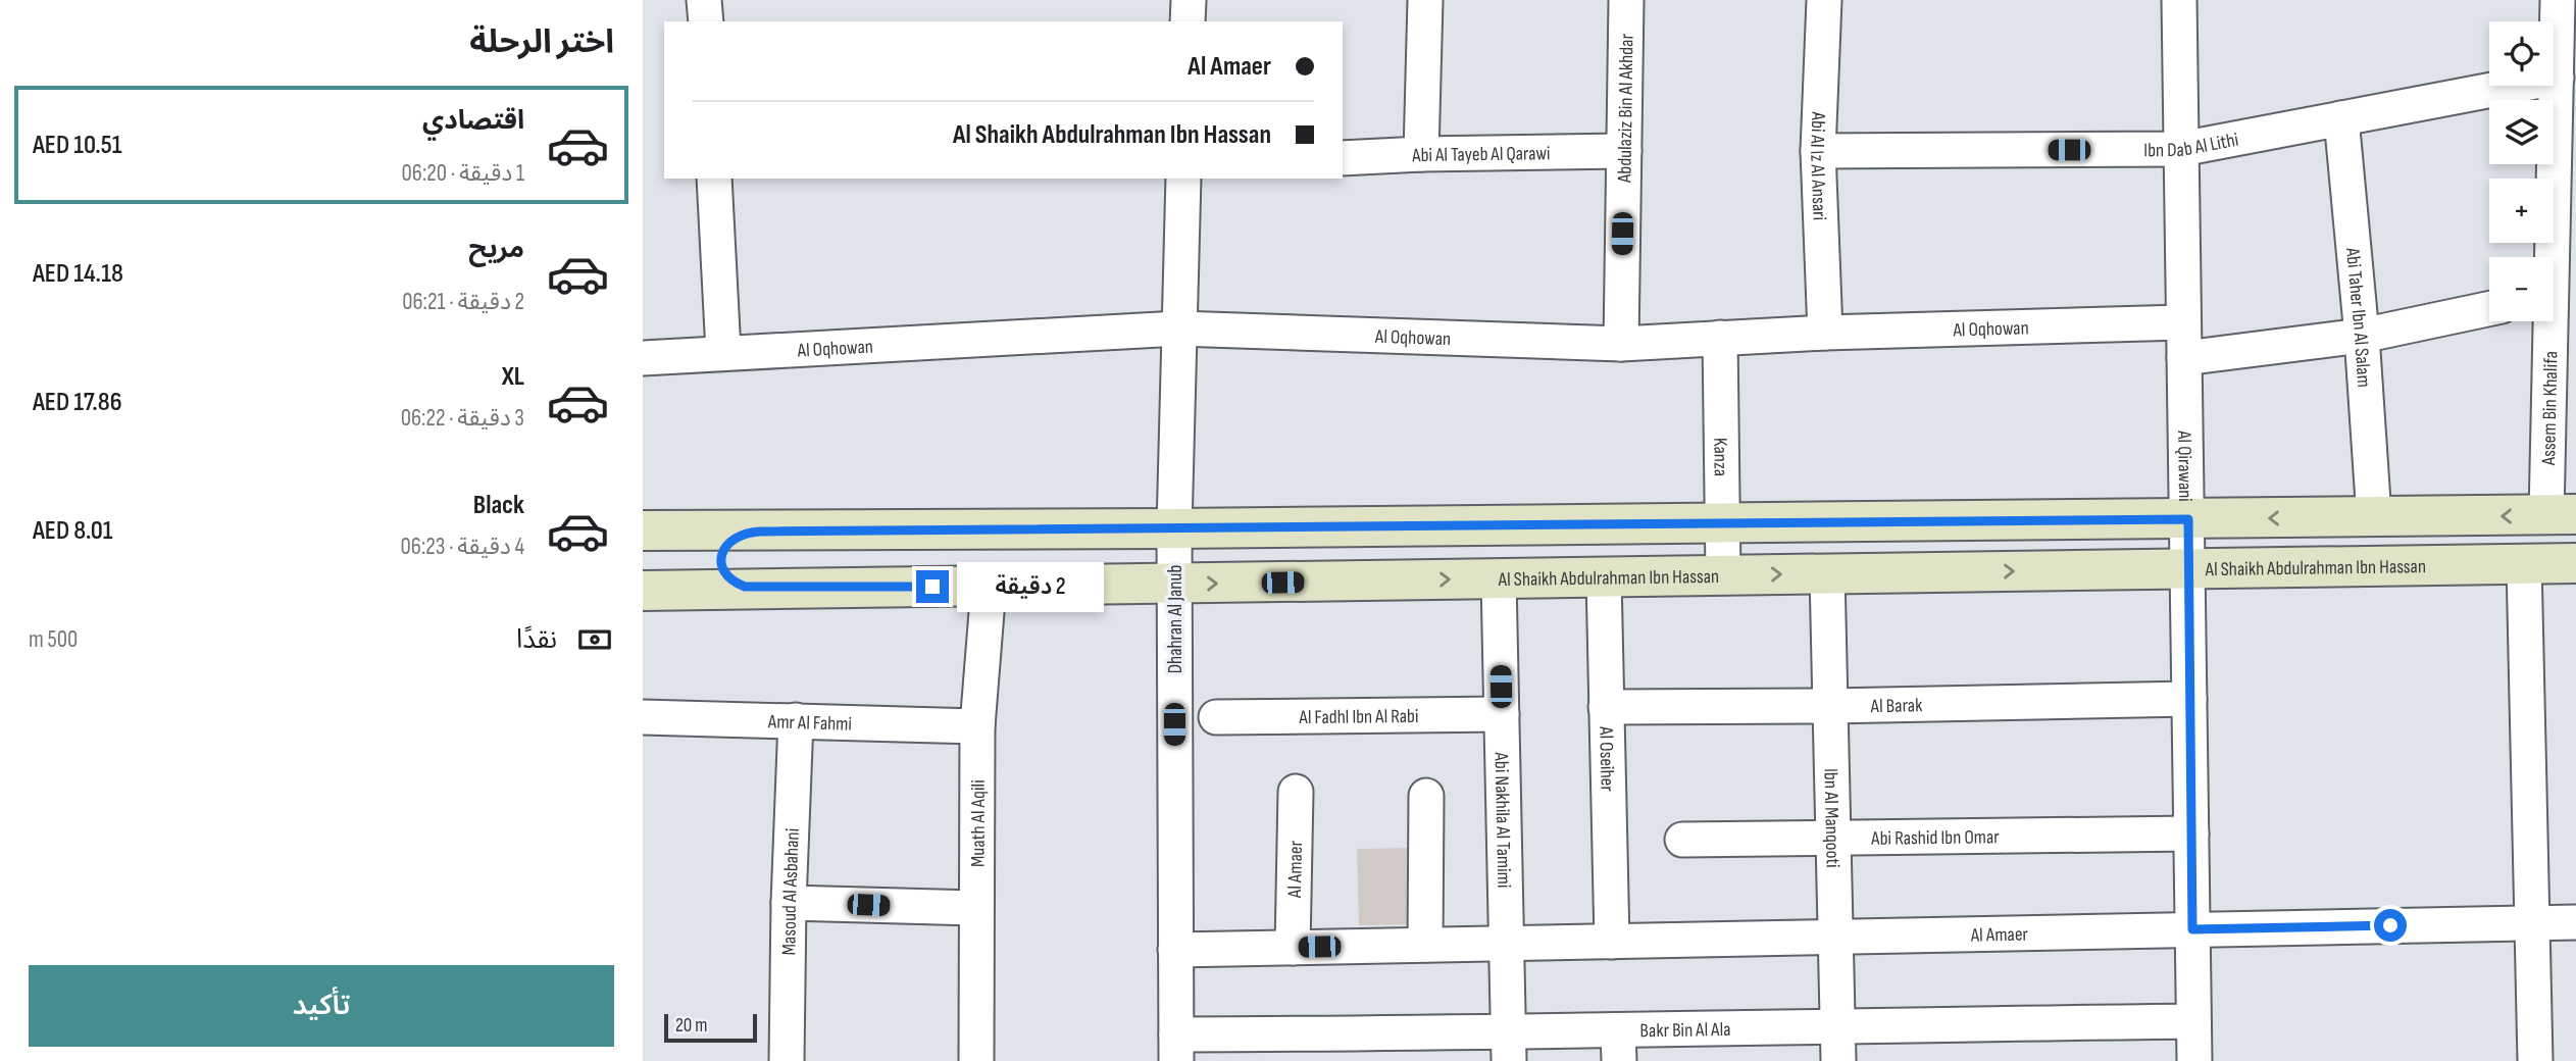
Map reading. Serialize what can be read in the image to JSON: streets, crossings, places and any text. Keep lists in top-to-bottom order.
{
  "streets": {
    "street": [
      "Abdulaziz Bin Al Akhdar",
      "Ibn Dab Al Lithi",
      "Abi Al Tayeb Al Qarawi",
      "Abi Al Iz Al Ansari",
      "Abi Taher Ibn Al Salam",
      "Al Oqhowan",
      "Assem Bin Khalifa",
      "Kanza",
      "Al Qirawani",
      "Al Shaikh Abdulrahman Ibn Hassan",
      "Dhahran Al Janub",
      "Al Barak",
      "Al Fadhl Ibn Al Rabi",
      "Amr Al Fahmi",
      "Al Oseiher",
      "Ibn Al Manqooti",
      "Abi Nakhila Al Tamimi",
      "Muath Al Aqili",
      "Abi Rashid Ibn Omar",
      "Al Amaer",
      "Masoud Al Asbahani",
      "Bakr Bin Al Ala"
    ]
  },
  "crossings": [
    ["Abdulaziz Bin Al Akhdar", "Abi Al Tayeb Al Qarawi"],
    ["Abdulaziz Bin Al Akhdar", "Al Oqhowan"],
    ["Ibn Dab Al Lithi", "Abi Al Iz Al Ansari"],
    ["Ibn Dab Al Lithi", "Abi Taher Ibn Al Salam"],
    ["Ibn Dab Al Lithi", "Assem Bin Khalifa"],
    ["Ibn Dab Al Lithi", "Al Qirawani"],
    ["Abi Al Iz Al Ansari", "Al Oqhowan"],
    ["Al Oqhowan", "Kanza"],
    ["Al Oqhowan", "Al Qirawani"],
    ["Al Oqhowan", "Dhahran Al Janub"],
    ["Kanza", "Al Shaikh Abdulrahman Ibn Hassan"],
    ["Al Qirawani", "Al Shaikh Abdulrahman Ibn Hassan"],
    ["Al Qirawani", "Al Barak"],
    ["Al Qirawani", "Abi Rashid Ibn Omar"],
    ["Al Qirawani", "Al Amaer"],
    ["Al Qirawani", "Bakr Bin Al Ala"],
    ["Al Shaikh Abdulrahman Ibn Hassan", "Dhahran Al Janub"],
    ["Al Shaikh Abdulrahman Ibn Hassan", "Al Oseiher"],
    ["Al Shaikh Abdulrahman Ibn Hassan", "Ibn Al Manqooti"],
    ["Al Shaikh Abdulrahman Ibn Hassan", "Abi Nakhila Al Tamimi"],
    ["Al Shaikh Abdulrahman Ibn Hassan", "Muath Al Aqili"],
    ["Dhahran Al Janub", "Al Amaer"],
    ["Dhahran Al Janub", "Bakr Bin Al Ala"],
    ["Al Barak", "Al Oseiher"],
    ["Al Barak", "Ibn Al Manqooti"],
    ["Al Fadhl Ibn Al Rabi", "Abi Nakhila Al Tamimi"],
    ["Amr Al Fahmi", "Muath Al Aqili"],
    ["Amr Al Fahmi", "Masoud Al Asbahani"],
    ["Al Oseiher", "Al Amaer"],
    ["Ibn Al Manqooti", "Abi Rashid Ibn Omar"],
    ["Ibn Al Manqooti", "Al Amaer"],
    ["Ibn Al Manqooti", "Bakr Bin Al Ala"],
    ["Abi Nakhila Al Tamimi", "Al Amaer"],
    ["Abi Nakhila Al Tamimi", "Bakr Bin Al Ala"]
  ],
  "scale_bar": "20 m",
  "page": {
    "heading": "اختر الرحلة",
    "map_buttons": ["+", "−"],
    "banner": ["Al Amaer", "Al Shaikh Abdulrahman Ibn Hassan"],
    "list": [
      {
        "name": "اقتصادي",
        "note": "1 دقيقة · 06:20",
        "value": "AED 10.51"
      },
      {
        "name": "مريح",
        "note": "2 دقيقة · 06:21",
        "value": "AED 14.18"
      },
      {
        "name": "XL",
        "note": "3 دقيقة · 06:22",
        "value": "AED 17.86"
      },
      {
        "name": "Black",
        "note": "4 دقيقة · 06:23",
        "value": "AED 8.01"
      }
    ],
    "bubble": "2 دقيقة",
    "pay": ["نقدًا", "500 m"],
    "buttons": "تأكيد",
    "scale": "20 m"
  }
}
